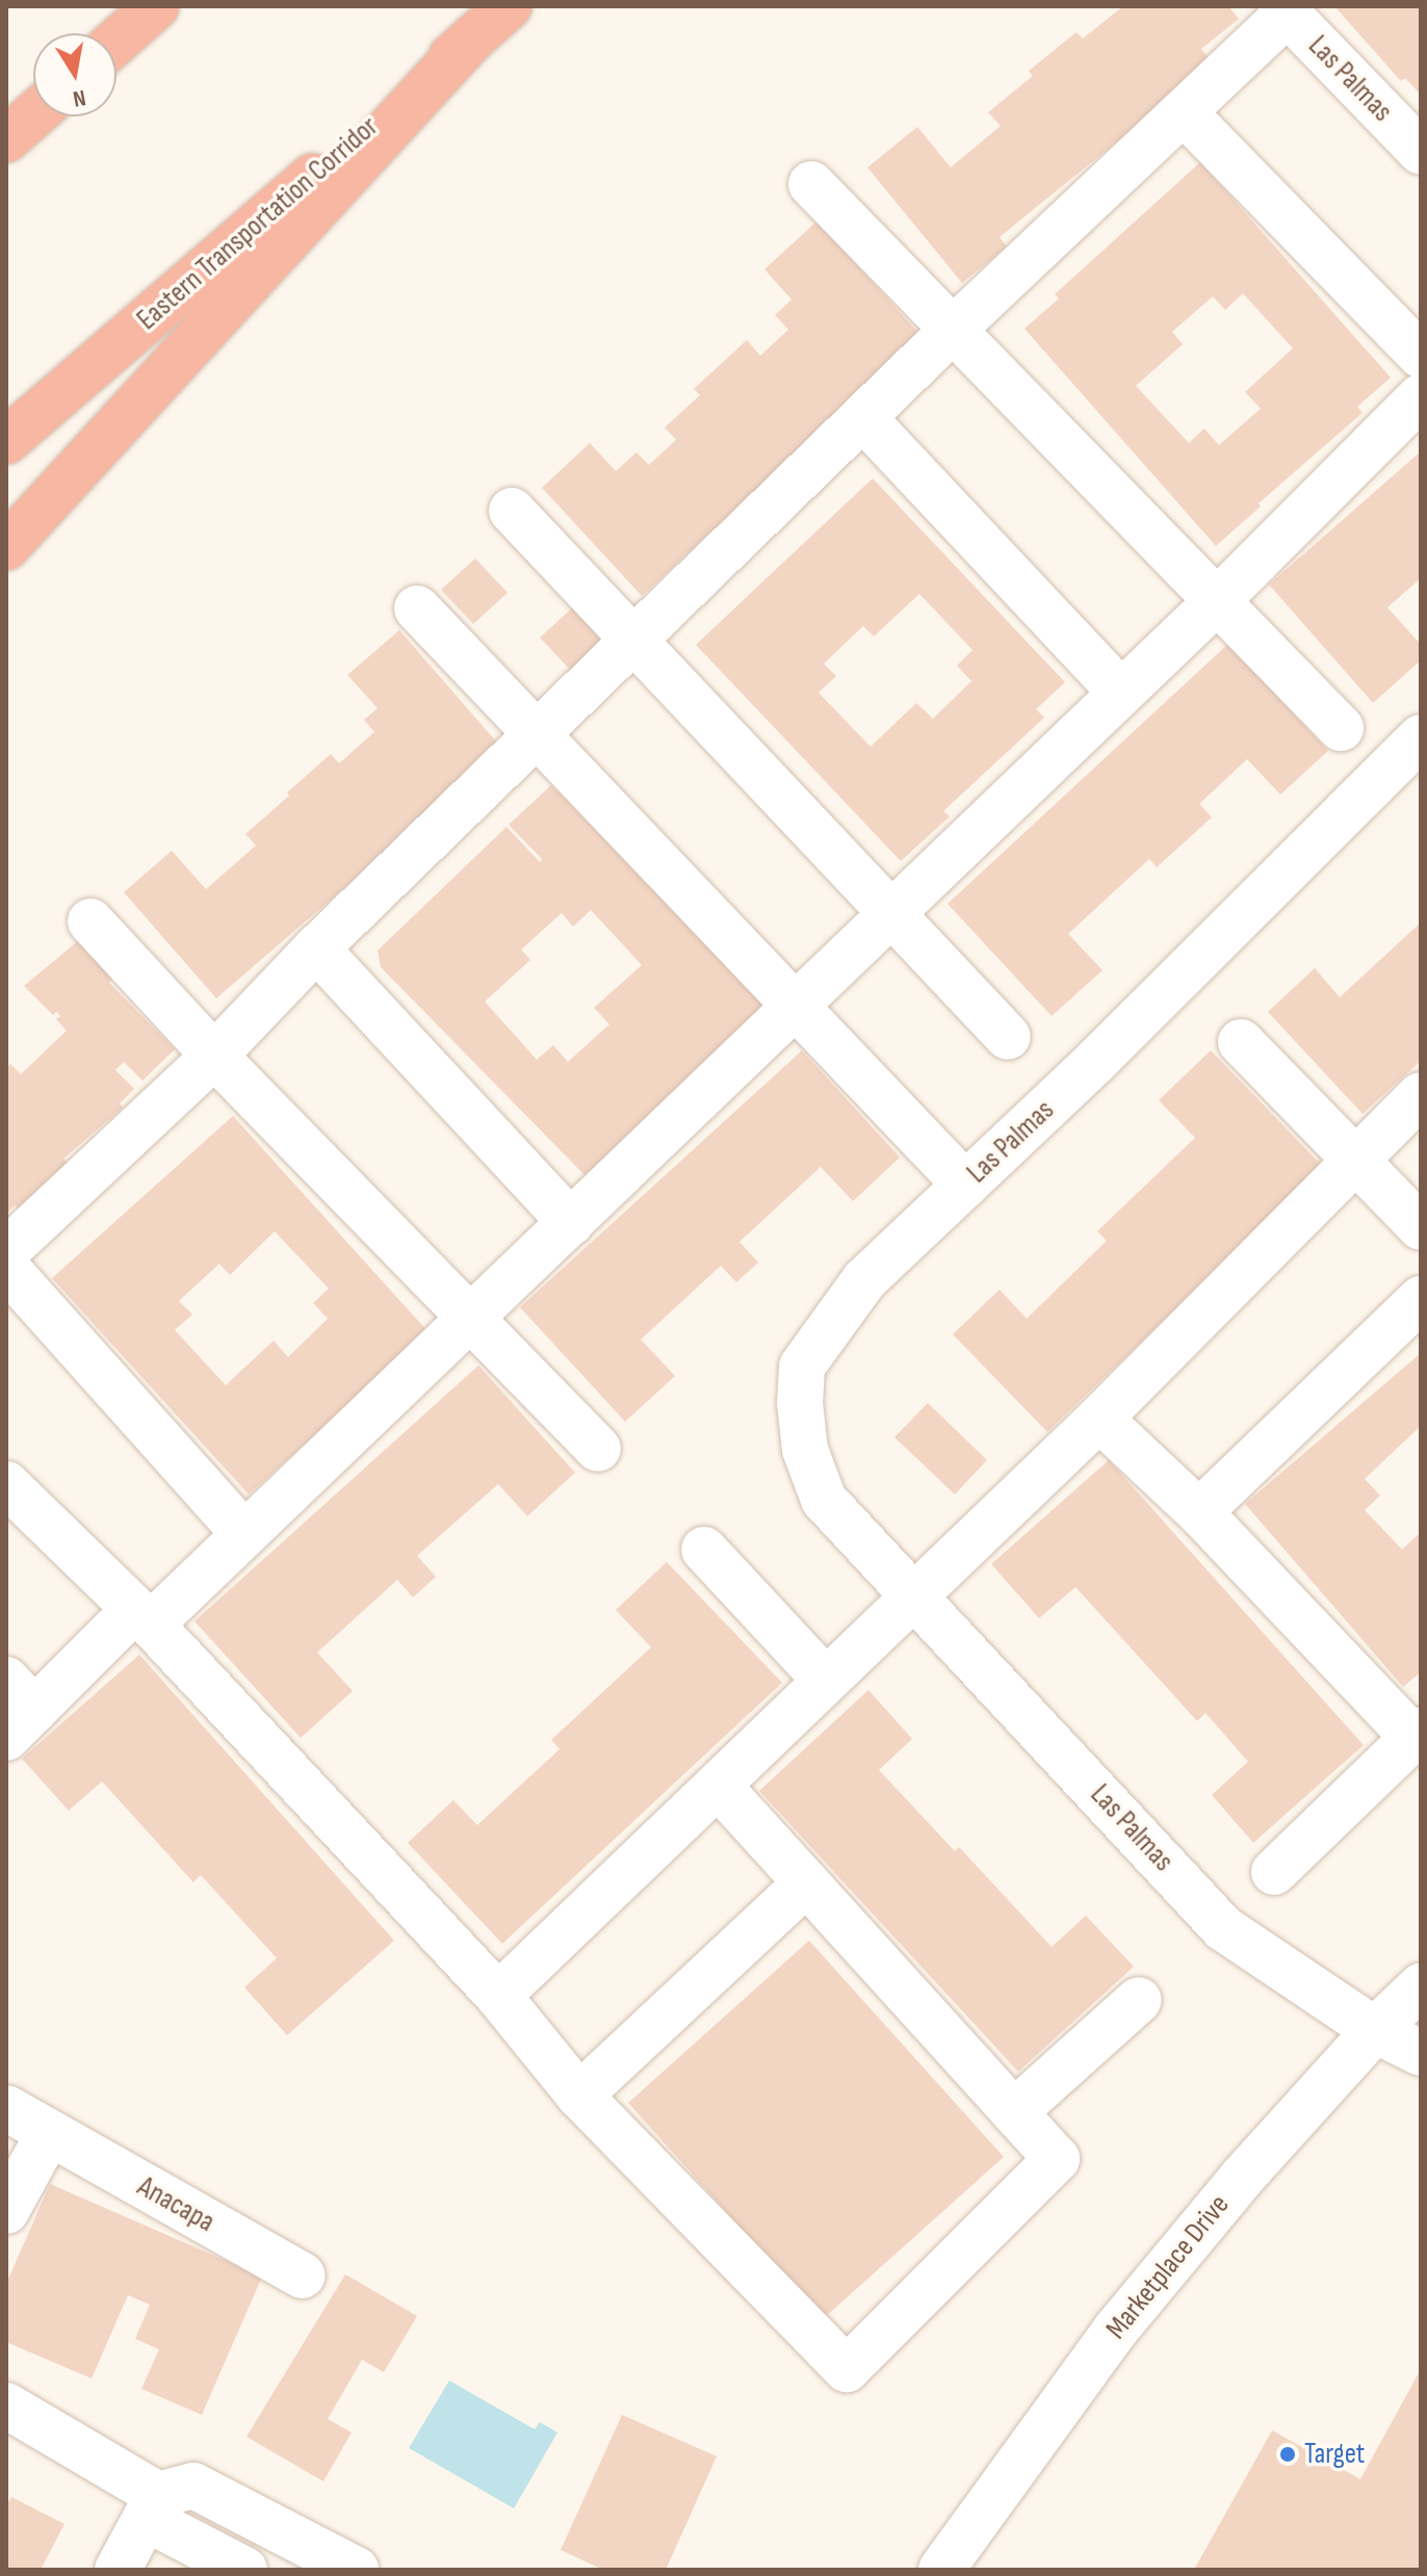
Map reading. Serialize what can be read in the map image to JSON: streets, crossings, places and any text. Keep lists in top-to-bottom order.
{
  "streets": {
    "highway": ["Eastern Transportation Corridor"],
    "street": ["Las Palmas", "Anacapa", "Marketplace Drive"]
  },
  "crossings": [
    ["Las Palmas", "Marketplace Drive"]
  ],
  "places": ["Target"],
  "north": "bottom"
}
